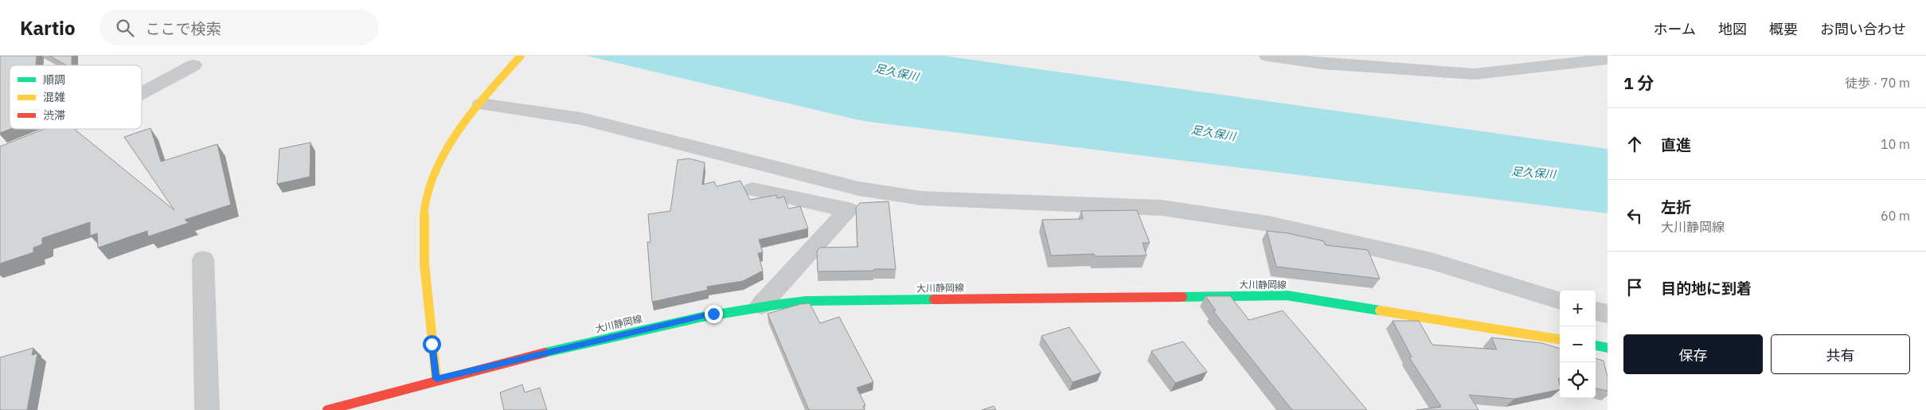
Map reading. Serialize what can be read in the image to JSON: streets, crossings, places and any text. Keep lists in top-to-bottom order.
{
  "streets": {
    "main road": ["大川静岡線"]
  },
  "water": ["足久保川"],
  "legend": ["順調", "混雑", "渋滞"],
  "page": {
    "header": "Kartio",
    "search": "ここで検索",
    "nav": [
      "ホーム",
      "地図",
      "概要",
      "お問い合わせ"
    ],
    "heading": ["1 分", "徒歩 · 70 m"],
    "list": [
      ["直進", "10 m"],
      ["左折", "大川静岡線", "60 m"],
      "目的地に到着"
    ],
    "map_buttons": ["+", "−"],
    "buttons": ["保存", "共有"]
  }
}
